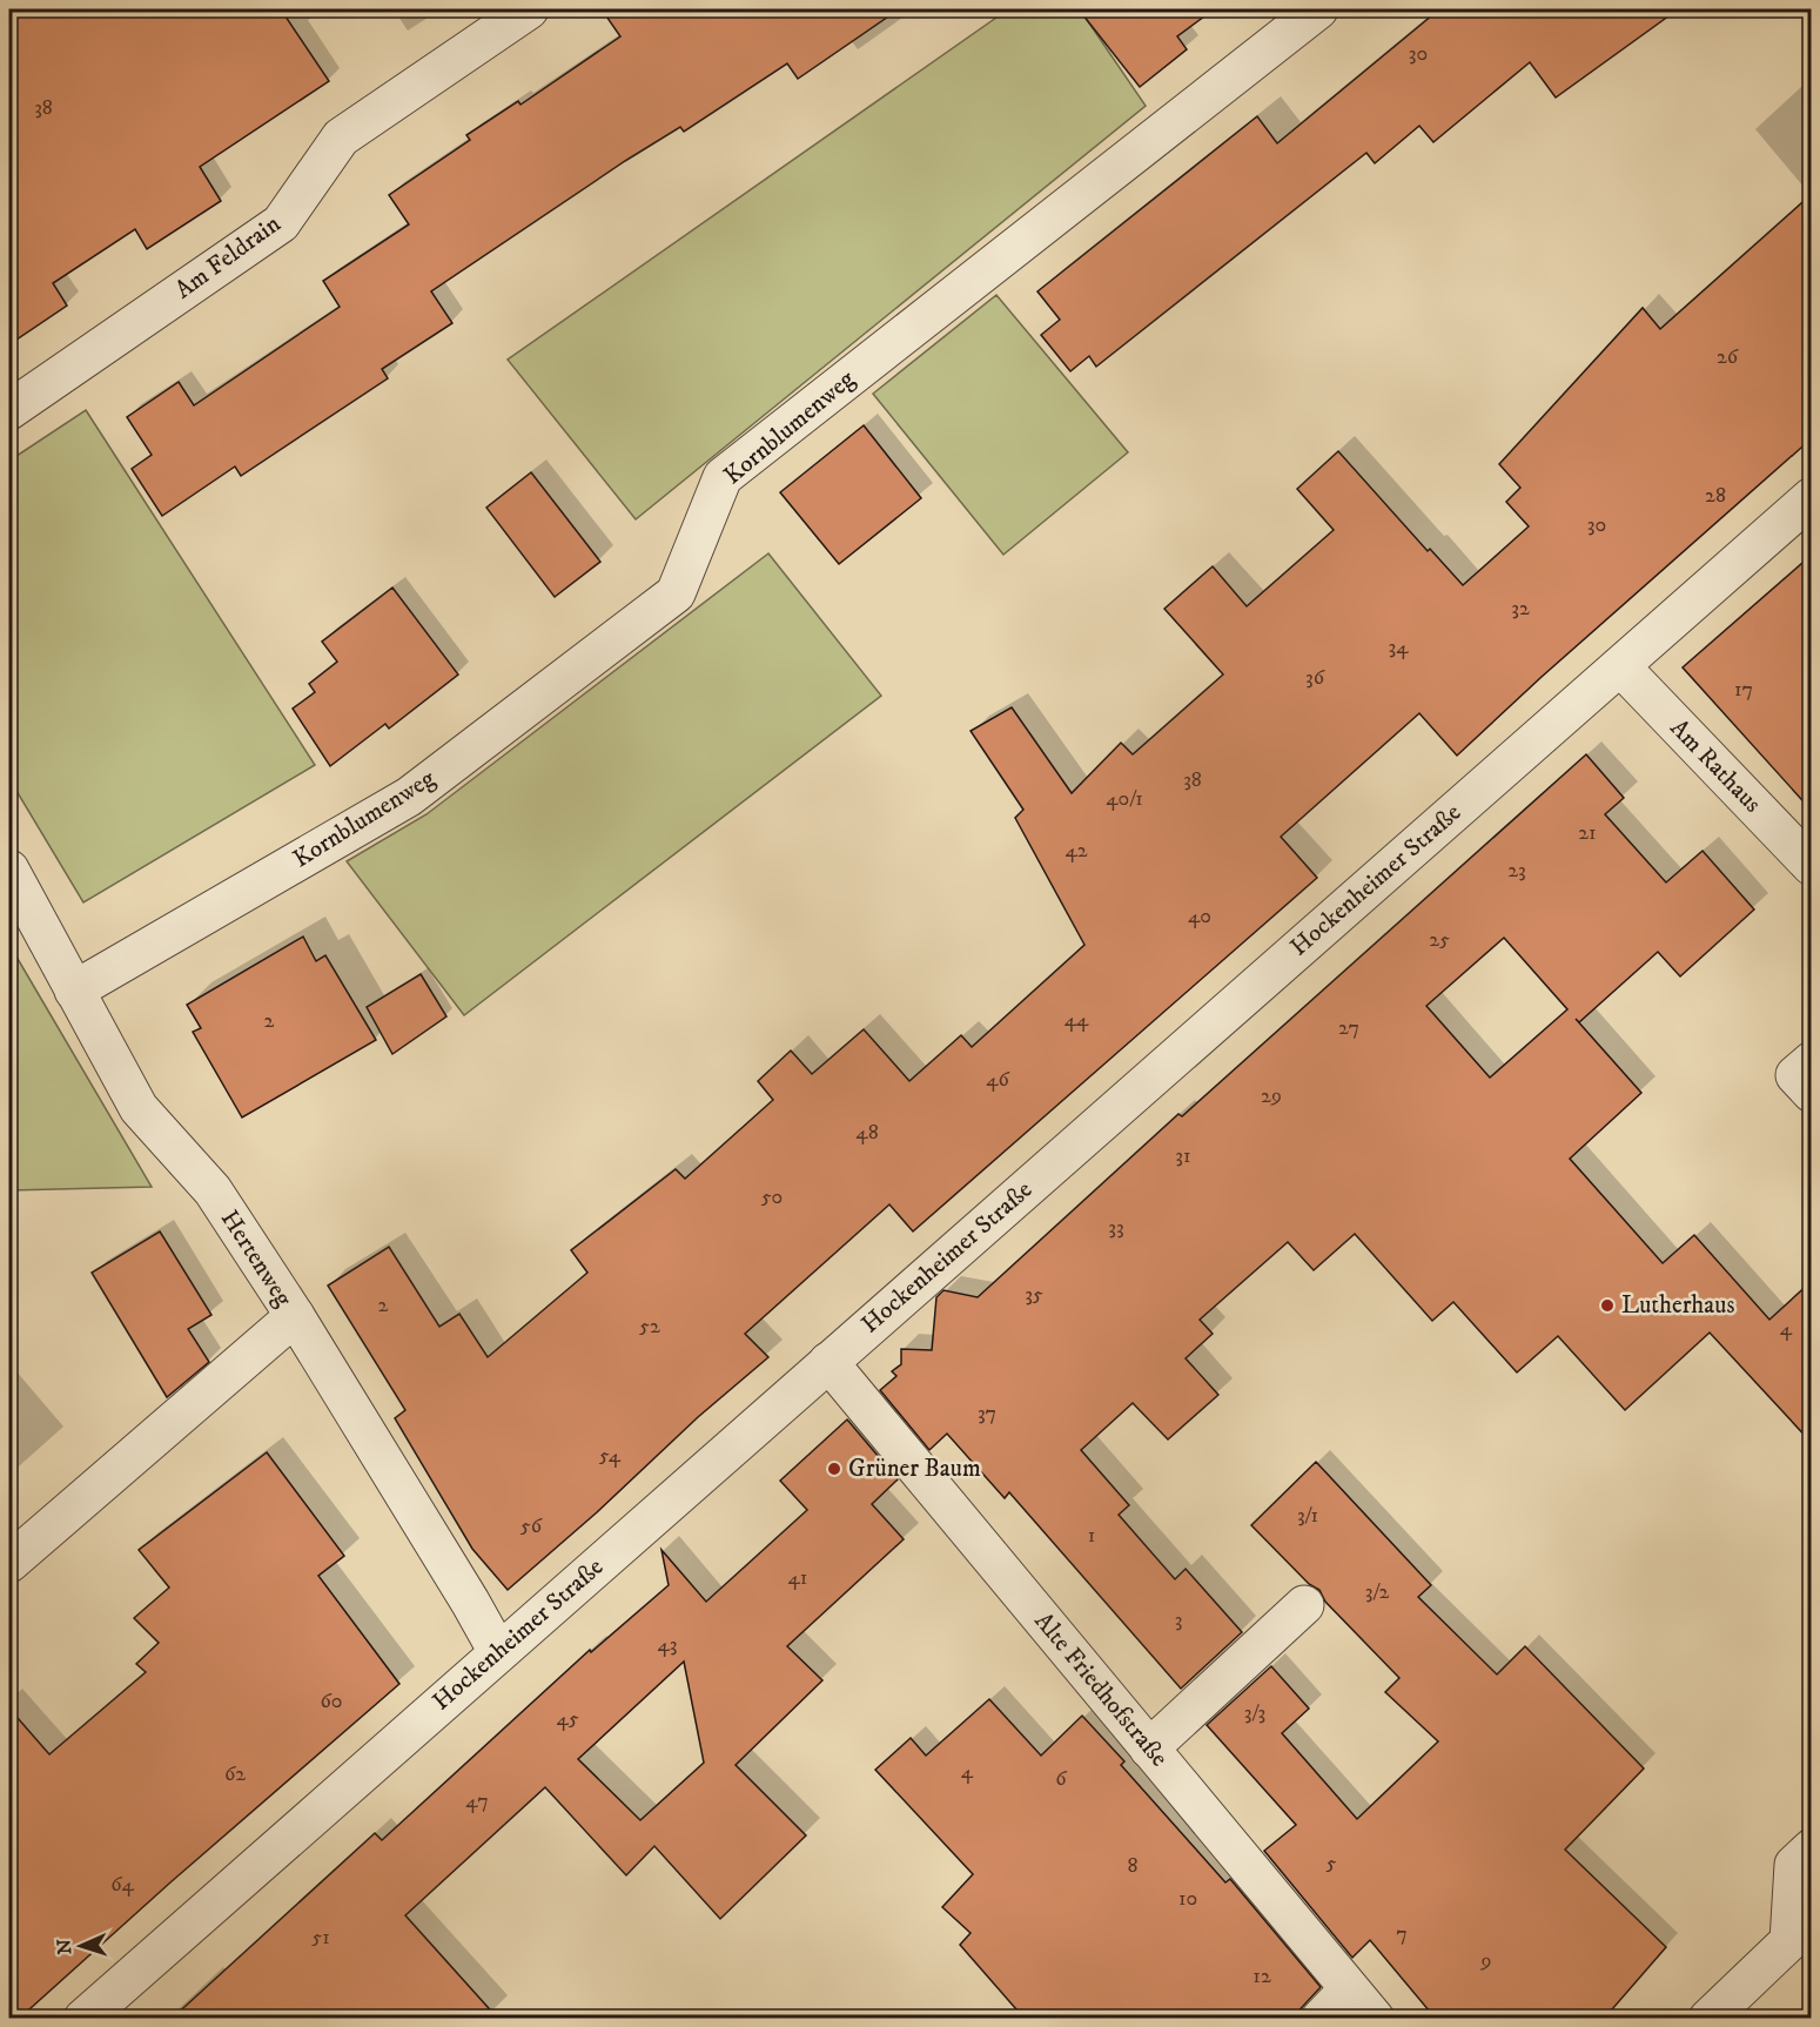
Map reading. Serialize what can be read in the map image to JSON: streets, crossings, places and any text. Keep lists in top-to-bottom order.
{
  "streets": {
    "street": [
      "Am Feldrain",
      "Kornblumenweg",
      "Am Rathaus",
      "Hockenheimer Straße",
      "Hertenweg",
      "Alte Friedhofstraße"
    ]
  },
  "crossings": [
    ["Kornblumenweg", "Hertenweg"],
    ["Am Rathaus", "Hockenheimer Straße"],
    ["Hockenheimer Straße", "Hertenweg"],
    ["Hockenheimer Straße", "Alte Friedhofstraße"]
  ],
  "places": ["Lutherhaus", "Grüner Baum"],
  "house_numbers": [
    "30",
    "38",
    "26",
    "28",
    "30",
    "32",
    "34",
    "36",
    "17",
    "38",
    "40/1",
    "21",
    "42",
    "23",
    "40",
    "25",
    "44",
    "2",
    "27",
    "46",
    "29",
    "48",
    "31",
    "50",
    "33",
    "35",
    "2",
    "52",
    "4",
    "37",
    "54",
    "3/1",
    "56",
    "1",
    "41",
    "3/2",
    "3",
    "43",
    "60",
    "3/3",
    "45",
    "4",
    "62",
    "6",
    "47",
    "5",
    "8",
    "64",
    "10",
    "7",
    "51",
    "9",
    "12"
  ],
  "north": "left"
}
